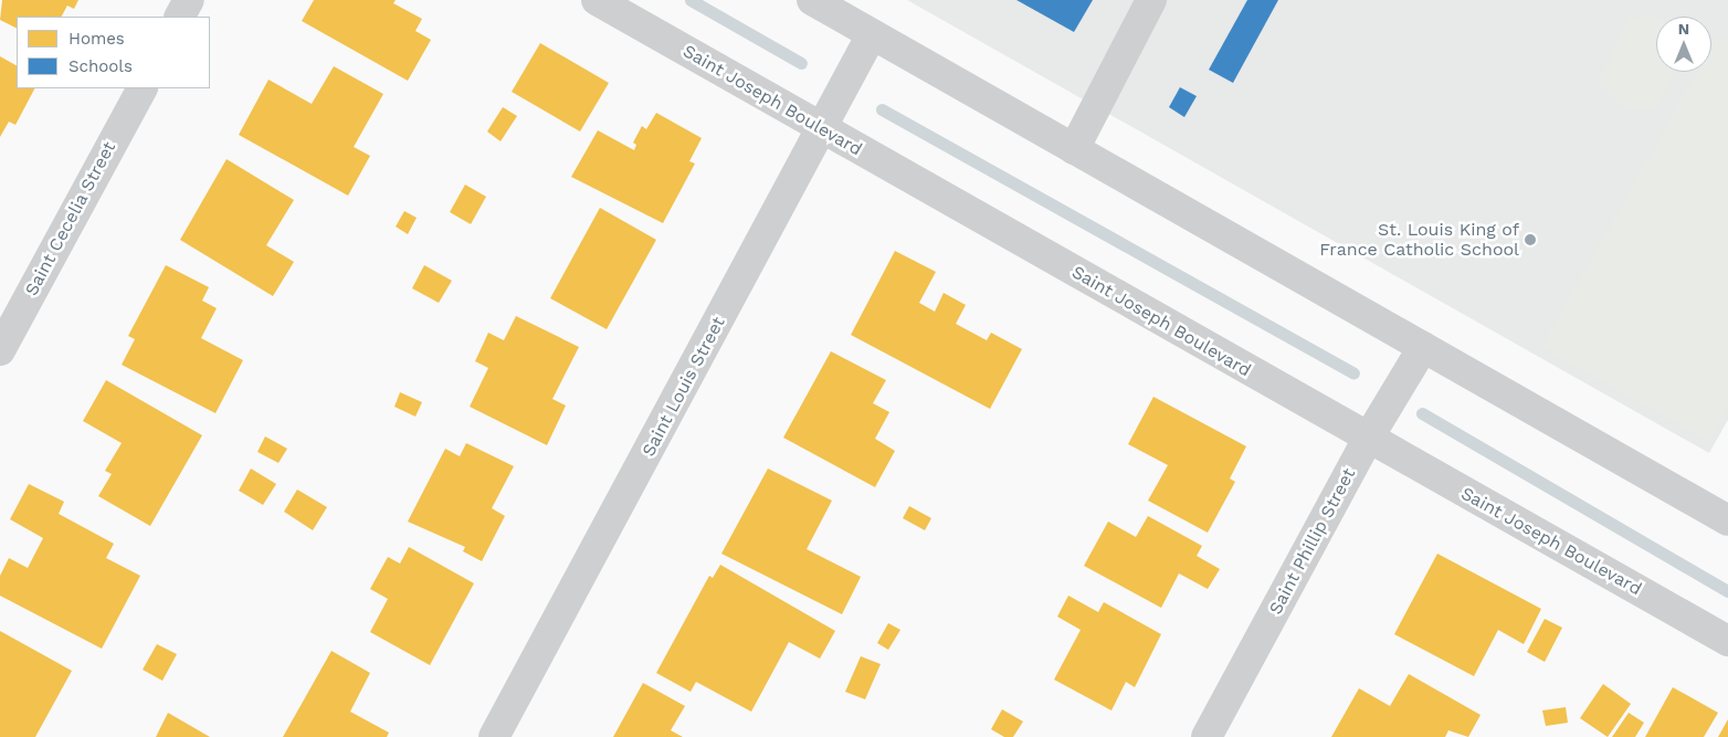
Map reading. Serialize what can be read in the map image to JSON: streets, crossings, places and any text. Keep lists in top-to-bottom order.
{
  "streets": {
    "street": [
      "Saint Joseph Boulevard",
      "Saint Cecelia Street",
      "Saint Louis Street",
      "Saint Phillip Street"
    ]
  },
  "crossings": [
    ["Saint Joseph Boulevard", "Saint Louis Street"],
    ["Saint Joseph Boulevard", "Saint Phillip Street"]
  ],
  "places": ["St. Louis King of France Catholic School"],
  "legend": ["Homes", "Schools"],
  "north": "top"
}
